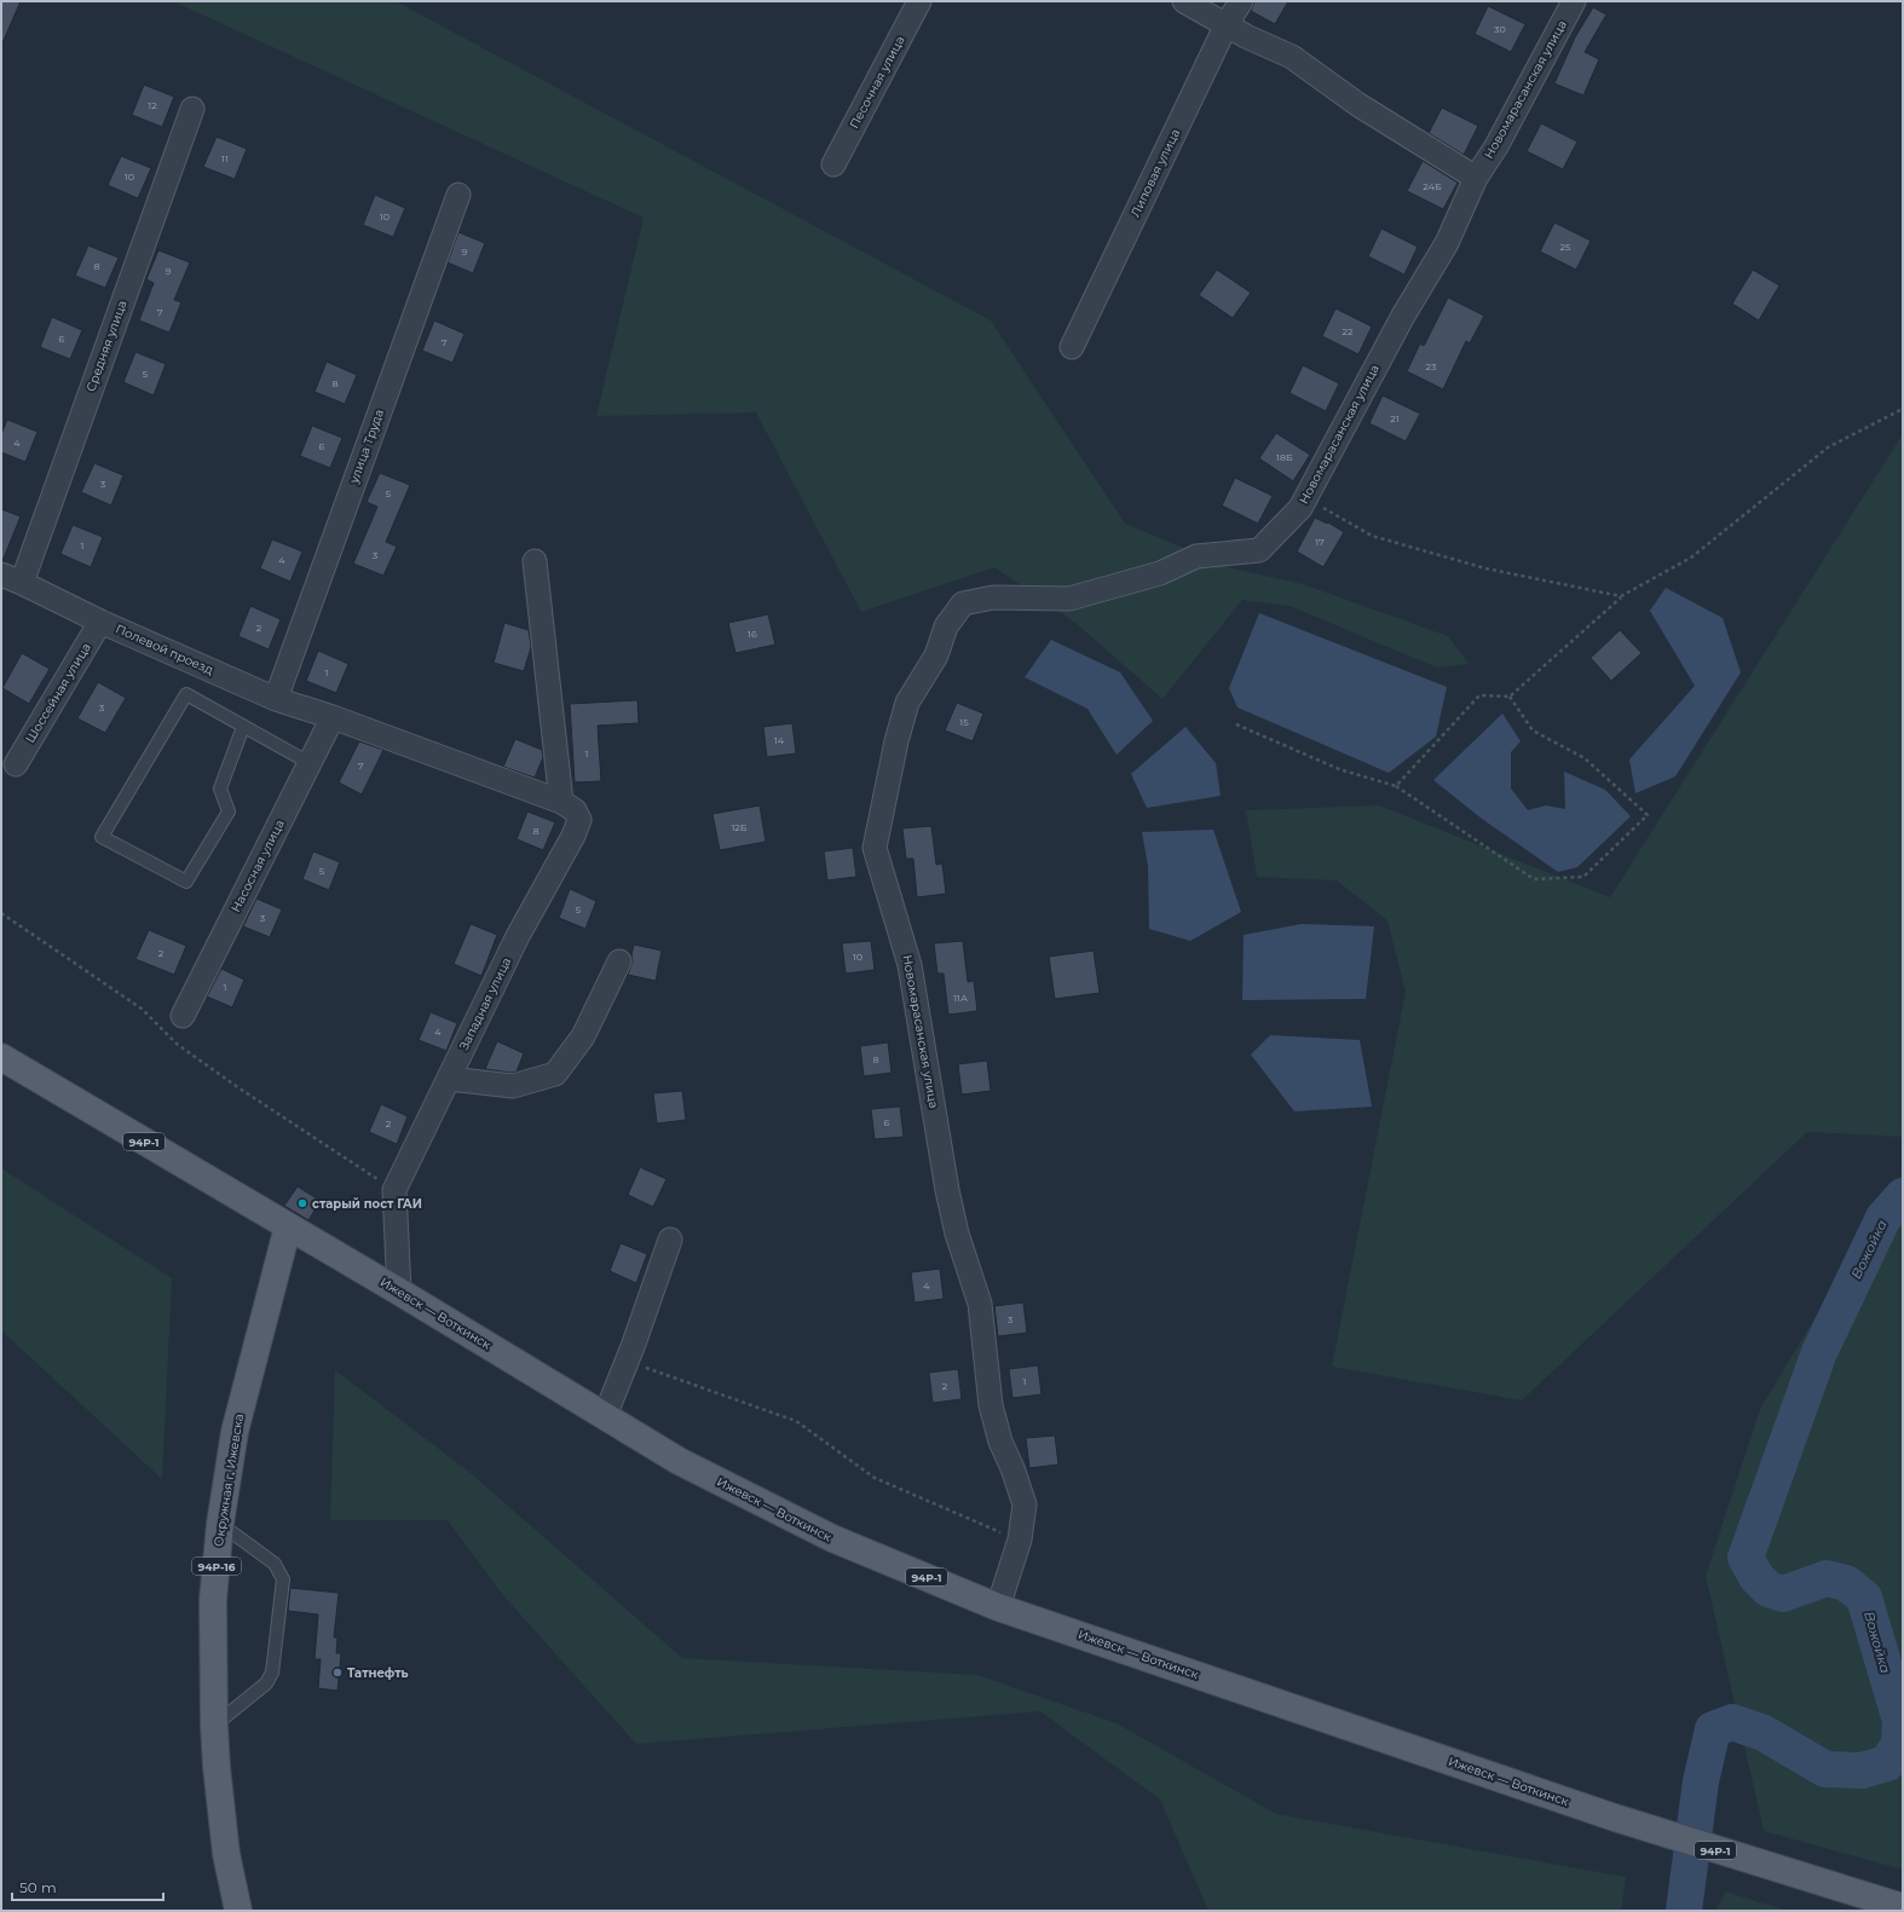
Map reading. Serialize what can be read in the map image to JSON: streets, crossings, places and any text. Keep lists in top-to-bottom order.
{
  "streets": {
    "main road": [
      "94Р-1",
      "Ижевск — Воткинск",
      "Окружная г. Ижевска",
      "94Р-16"
    ],
    "street": [
      "Песочная улица",
      "Новомарасанская улица",
      "Липовая улица",
      "Средняя улица",
      "улица Труда",
      "Полевой проезд",
      "Шоссейная улица",
      "Насосная улица",
      "Западная улица"
    ]
  },
  "crossings": [
    ["Новомарасанская улица", "Ижевск — Воткинск"],
    ["Средняя улица", "Полевой проезд"],
    ["улица Труда", "Полевой проезд"],
    ["Полевой проезд", "Шоссейная улица"],
    ["Полевой проезд", "Насосная улица"],
    ["Полевой проезд", "Западная улица"],
    ["Ижевск — Воткинск", "Окружная г. Ижевска"]
  ],
  "water": ["Вожойка"],
  "places": ["старый пост ГАИ", "Татнефть"],
  "house_numbers": [
    "30",
    "12",
    "11",
    "10",
    "24Б",
    "10",
    "25",
    "9",
    "8",
    "9",
    "7",
    "22",
    "6",
    "7",
    "23",
    "5",
    "8",
    "21",
    "4",
    "6",
    "18Б",
    "3",
    "5",
    "17",
    "1",
    "3",
    "4",
    "2",
    "16",
    "1",
    "3",
    "15",
    "14",
    "1",
    "7",
    "12Б",
    "8",
    "5",
    "5",
    "3",
    "2",
    "10",
    "1",
    "11А",
    "4",
    "8",
    "6",
    "2",
    "4",
    "3",
    "1",
    "2"
  ],
  "scale_bar": "50 m"
}
